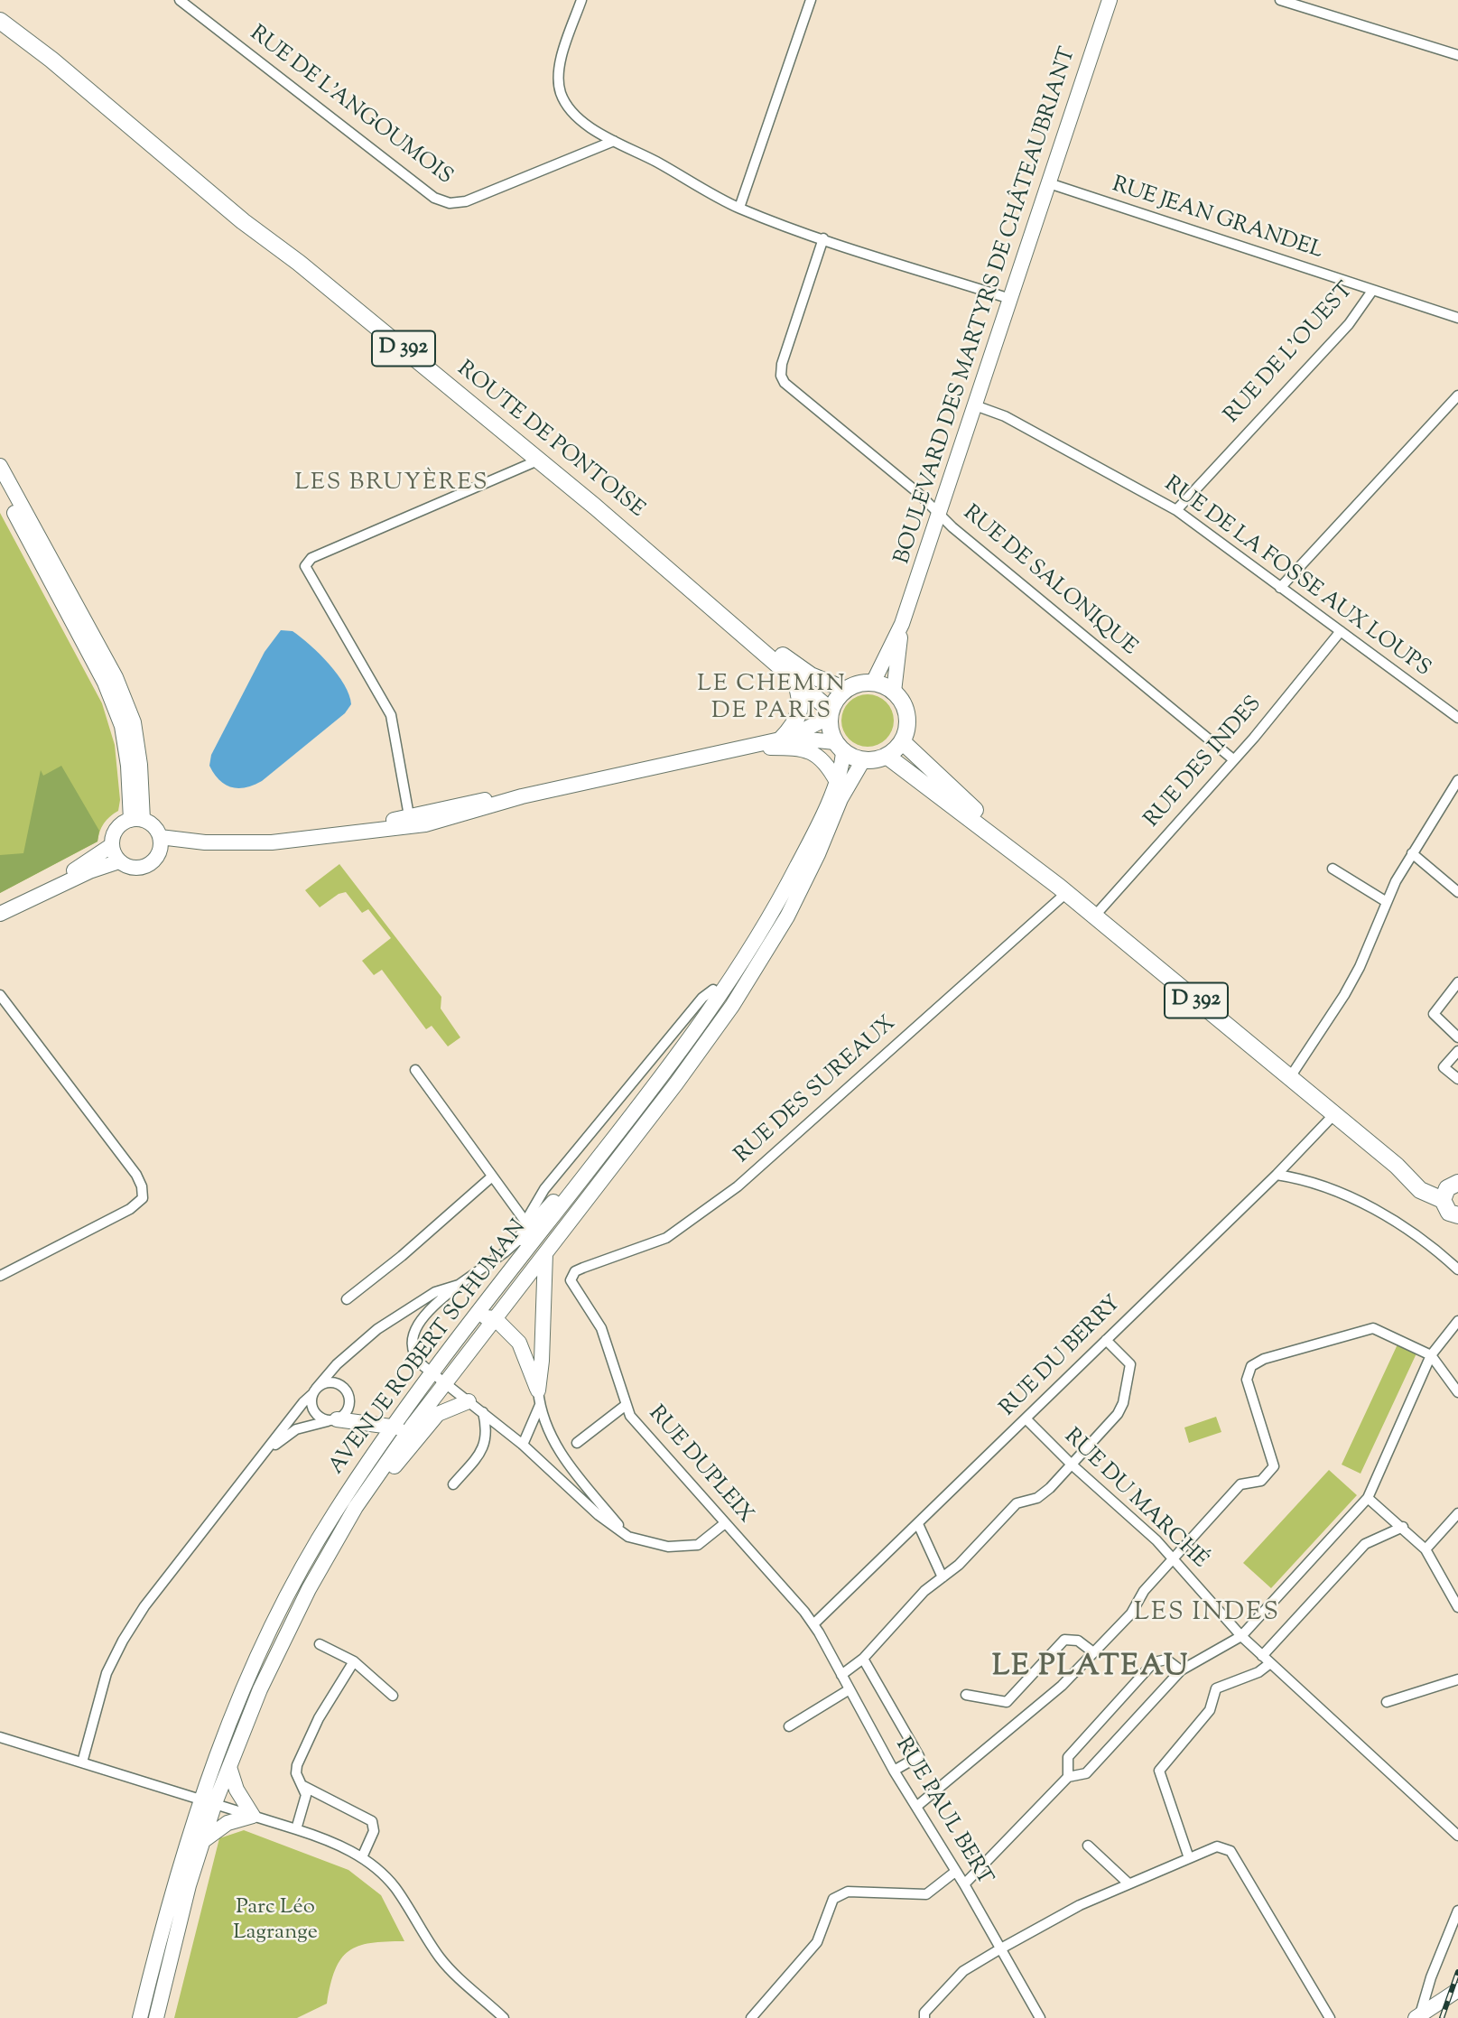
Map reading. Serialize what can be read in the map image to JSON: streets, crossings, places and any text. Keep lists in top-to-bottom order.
{
  "streets": {
    "main road": [
      "BOULEVARD DES MARTYRS DE CHÂTEAUBRIANT",
      "D 392",
      "ROUTE DE PONTOISE",
      "AVENUE ROBERT SCHUMAN"
    ],
    "street": [
      "RUE DE L'ANGOUMOIS",
      "RUE JEAN GRANDEL",
      "RUE DE L'OUEST",
      "RUE DE LA FOSSE AUX LOUPS",
      "RUE DE SALONIQUE",
      "RUE DES INDES",
      "RUE DES SUREAUX",
      "RUE DU BERRY",
      "RUE DUPLEIX",
      "RUE DU MARCHÉ",
      "RUE PAUL BERT"
    ]
  },
  "crossings": [
    ["RUE JEAN GRANDEL", "BOULEVARD DES MARTYRS DE CHÂTEAUBRIANT"],
    ["RUE JEAN GRANDEL", "RUE DE L'OUEST"],
    ["BOULEVARD DES MARTYRS DE CHÂTEAUBRIANT", "D 392"],
    ["BOULEVARD DES MARTYRS DE CHÂTEAUBRIANT", "ROUTE DE PONTOISE"],
    ["BOULEVARD DES MARTYRS DE CHÂTEAUBRIANT", "RUE DE LA FOSSE AUX LOUPS"],
    ["BOULEVARD DES MARTYRS DE CHÂTEAUBRIANT", "RUE DE SALONIQUE"],
    ["BOULEVARD DES MARTYRS DE CHÂTEAUBRIANT", "AVENUE ROBERT SCHUMAN"],
    ["D 392", "ROUTE DE PONTOISE"],
    ["D 392", "RUE DES INDES"],
    ["D 392", "RUE DES SUREAUX"],
    ["D 392", "AVENUE ROBERT SCHUMAN"],
    ["D 392", "RUE DU BERRY"],
    ["RUE DE L'OUEST", "RUE DE LA FOSSE AUX LOUPS"],
    ["ROUTE DE PONTOISE", "AVENUE ROBERT SCHUMAN"],
    ["RUE DE LA FOSSE AUX LOUPS", "RUE DES INDES"],
    ["RUE DE SALONIQUE", "RUE DES INDES"],
    ["RUE DES SUREAUX", "RUE DUPLEIX"],
    ["RUE DU BERRY", "RUE DUPLEIX"],
    ["RUE DU BERRY", "RUE DU MARCHÉ"],
    ["RUE DU BERRY", "RUE PAUL BERT"],
    ["RUE DUPLEIX", "RUE PAUL BERT"]
  ],
  "districts": [
    "LES BRUYÈRES",
    "LE CHEMIN DE PARIS",
    "LES INDES",
    "LE PLATEAU"
  ],
  "parks": ["Parc Léo Lagrange"]
}
